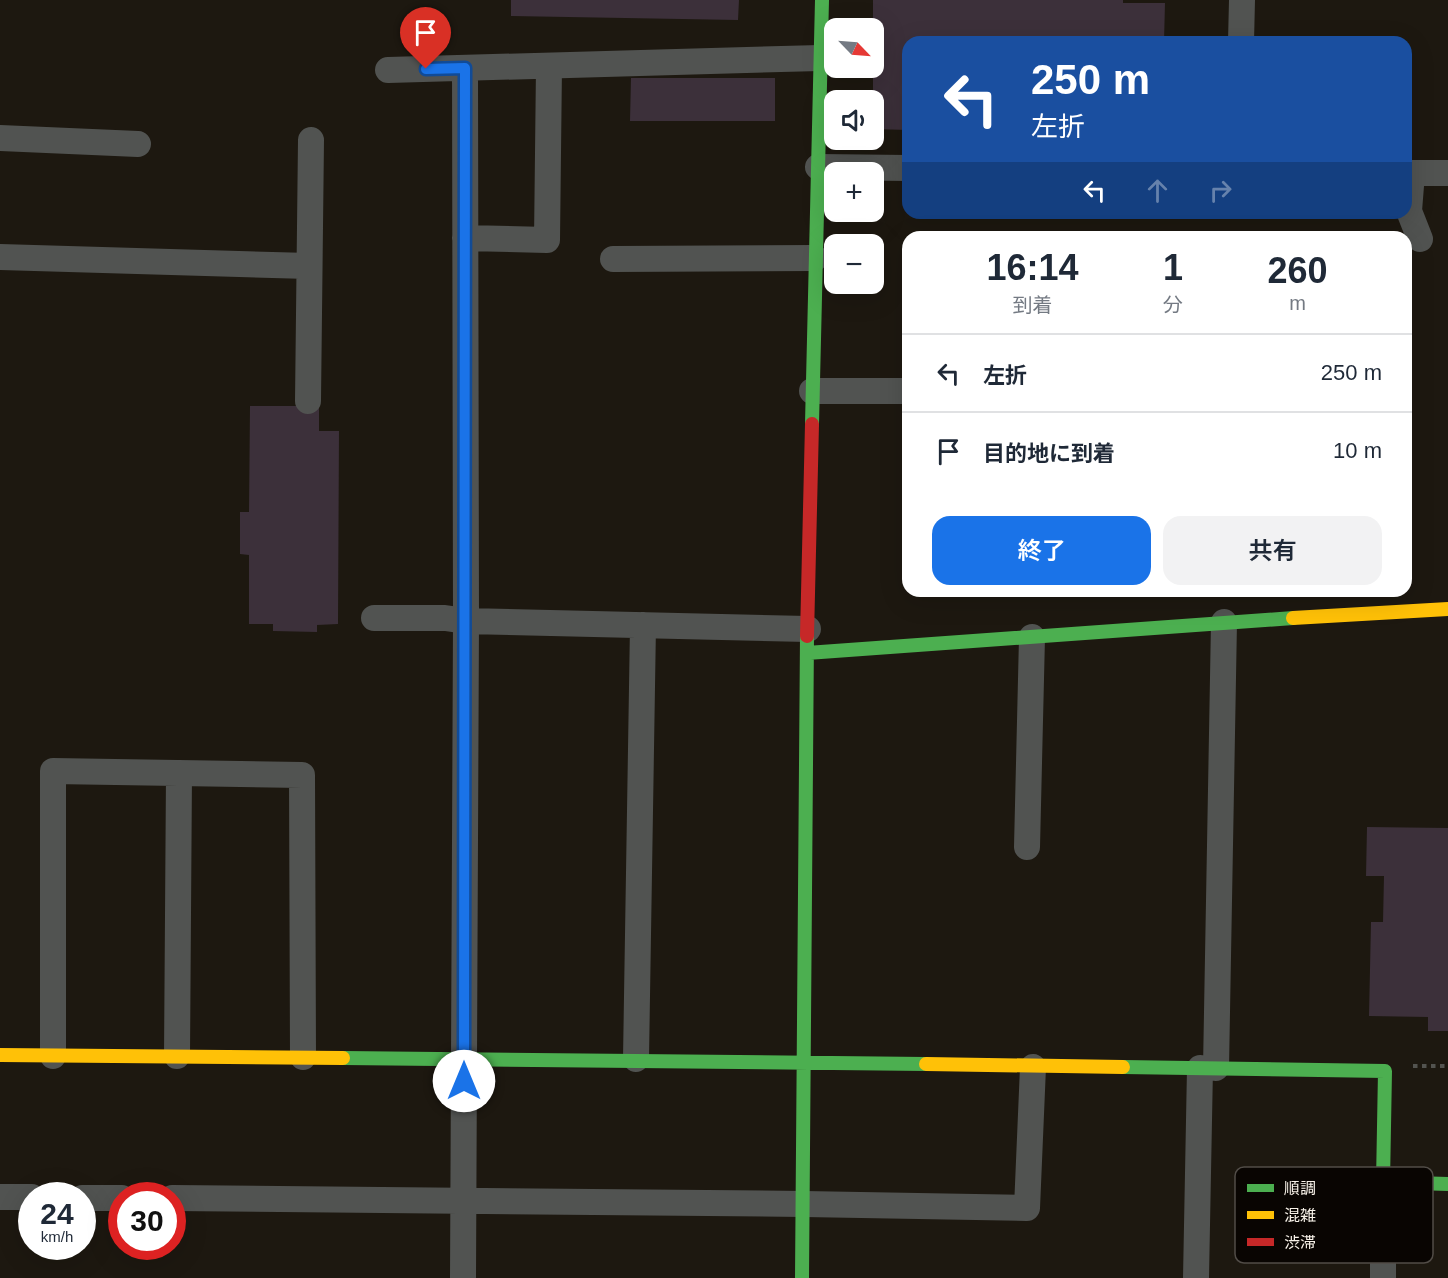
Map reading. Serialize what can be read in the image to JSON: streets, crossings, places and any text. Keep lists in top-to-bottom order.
{
  "legend": ["順調", "混雑", "渋滞"],
  "north": "bottom right",
  "page": {
    "map_buttons": ["+", "−"],
    "turn": ["250 m", "左折"],
    "eta": [
      "16:14",
      "到着",
      "1",
      "分",
      "260",
      "m"
    ],
    "list": [
      {
        "name": "左折",
        "value": "250 m"
      },
      {
        "name": "目的地に到着",
        "value": "10 m"
      }
    ],
    "buttons": ["終了", "共有"],
    "speed": "24 km/h",
    "limit": "30"
  }
}
